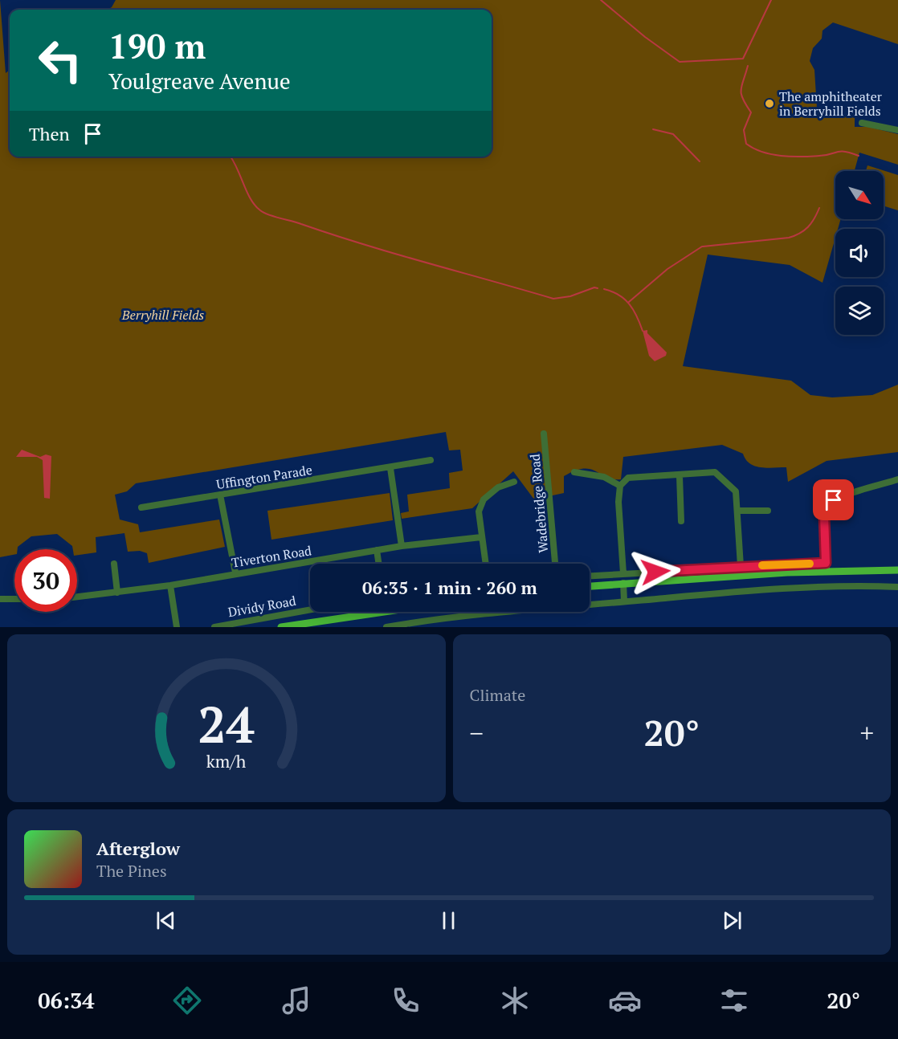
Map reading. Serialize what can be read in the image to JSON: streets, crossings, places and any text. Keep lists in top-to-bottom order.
{
  "streets": {
    "main road": ["Dividy Road"],
    "street": ["Uffington Parade", "Wadebridge Road", "Tiverton Road"]
  },
  "parks": ["Berryhill Fields"],
  "places": ["The amphitheater in Berryhill Fields"],
  "north": "bottom right",
  "page": {
    "turn": ["190 m", "Youlgreave Avenue"],
    "then": "Then",
    "limit": "30",
    "trip": "06:35 · 1 min · 260 m",
    "tile": "Climate",
    "heat": ["−", "20°", "+"],
    "song": ["Afterglow", "The Pines"],
    "tabs": ["06:34", "20°"],
    "gauge": ["24", "km/h"]
  }
}
